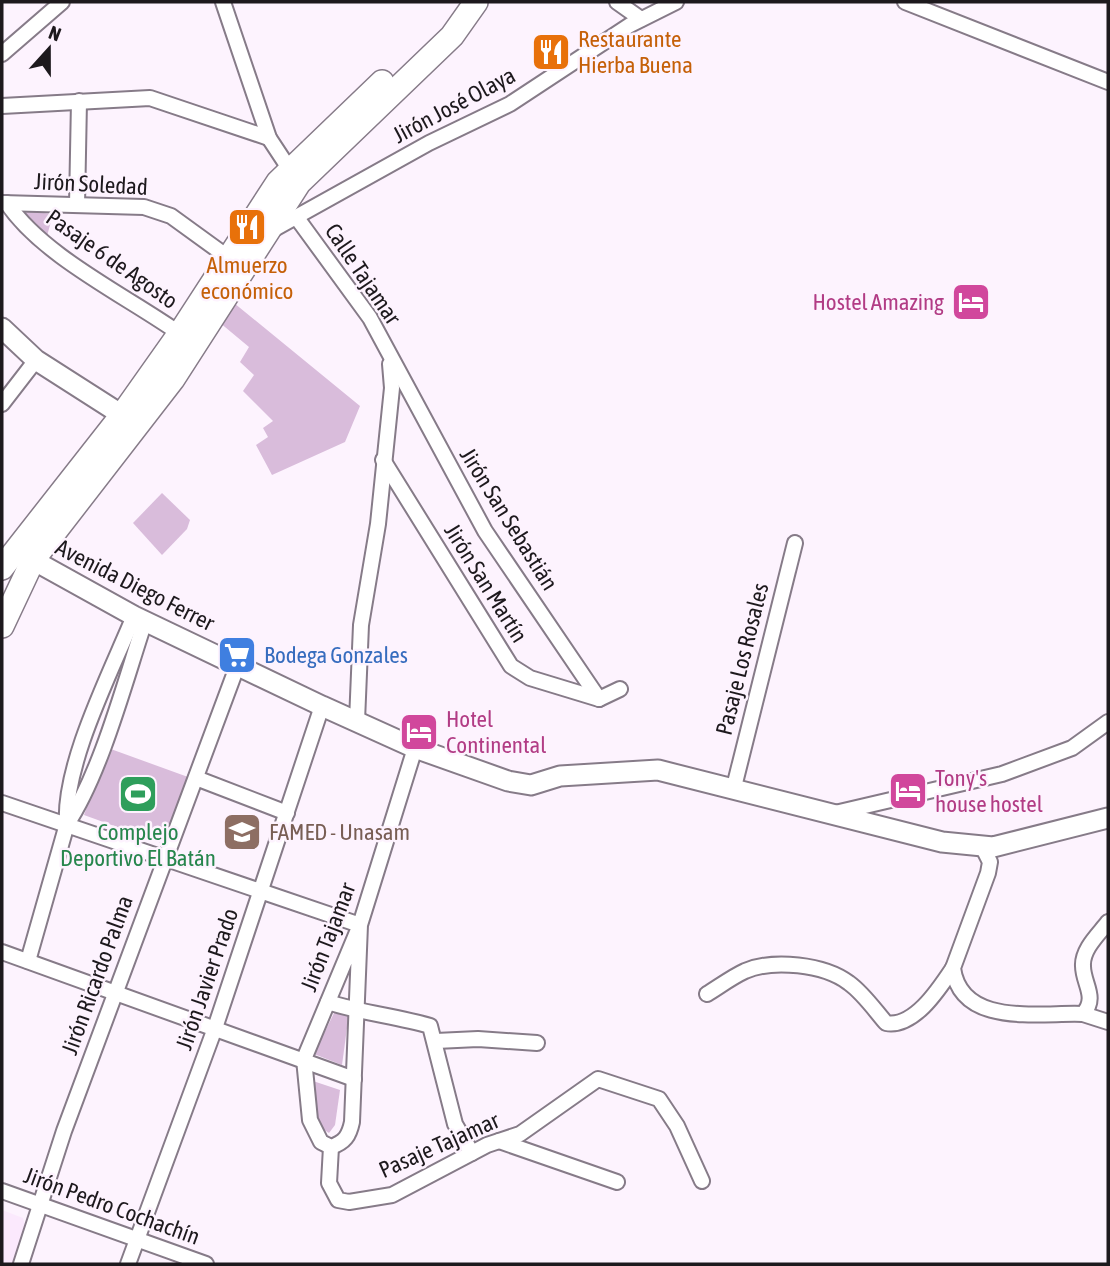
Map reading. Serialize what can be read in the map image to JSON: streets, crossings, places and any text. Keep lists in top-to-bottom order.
{
  "streets": {
    "street": [
      "Jirón José Olaya",
      "Jirón Soledad",
      "Pasaje 6 de Agosto",
      "Calle Tajamar",
      "Jirón San Sebastián",
      "Jirón San Martín",
      "Avenida Diego Ferrer",
      "Pasaje Los Rosales",
      "Jirón Tajamar",
      "Jirón Ricardo Palma",
      "Jirón Javier Prado",
      "Pasaje Tajamar",
      "Jirón Pedro Cochachín"
    ]
  },
  "crossings": [
    ["Jirón José Olaya", "Calle Tajamar"],
    ["Jirón Soledad", "Pasaje 6 de Agosto"],
    ["Calle Tajamar", "Jirón San Sebastián"],
    ["Jirón San Sebastián", "Jirón San Martín"],
    ["Avenida Diego Ferrer", "Pasaje Los Rosales"],
    ["Avenida Diego Ferrer", "Jirón Tajamar"],
    ["Avenida Diego Ferrer", "Jirón Ricardo Palma"],
    ["Avenida Diego Ferrer", "Jirón Javier Prado"],
    ["Jirón Tajamar", "Pasaje Tajamar"],
    ["Jirón Ricardo Palma", "Jirón Pedro Cochachín"],
    ["Jirón Javier Prado", "Jirón Pedro Cochachín"]
  ],
  "places": {
    "restaurant": ["Restaurante Hierba Buena", "Almuerzo económico"],
    "hotel": ["Hostel Amazing", "Hotel Continental", "Tony's house hostel"],
    "supermarket": ["Bodega Gonzales"],
    "sports": ["Complejo Deportivo El Batán"],
    "school or university": ["FAMED - Unasam"]
  },
  "north": "top"
}
